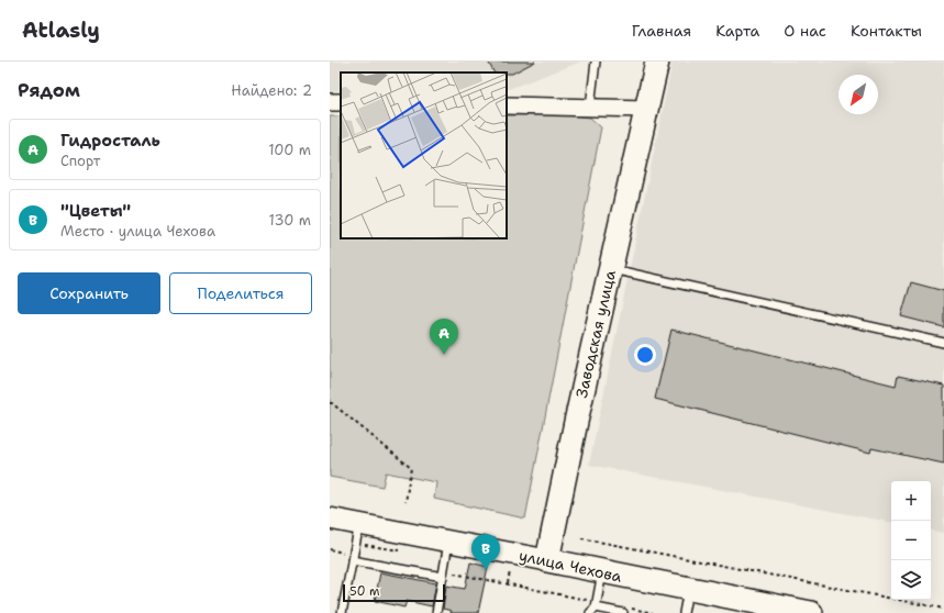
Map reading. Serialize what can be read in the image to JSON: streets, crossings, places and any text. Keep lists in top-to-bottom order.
{
  "streets": {
    "main road": ["Заводская улица", "улица Чехова"]
  },
  "crossings": [
    ["Заводская улица", "улица Чехова"]
  ],
  "scale_bar": "50 m",
  "north": "bottom left",
  "page": {
    "header": "Atlasly",
    "nav": [
      "Главная",
      "Карта",
      "О нас",
      "Контакты"
    ],
    "heading": ["Рядом", "Найдено: 2"],
    "list": [
      {
        "mark": "A",
        "name": "Гидросталь",
        "note": "Спорт",
        "value": "100 m"
      },
      {
        "mark": "B",
        "name": "\"Цветы\"",
        "note": "Место · улица Чехова",
        "value": "130 m"
      }
    ],
    "buttons": ["Сохранить", "Поделиться"],
    "pins": ["A", "B"],
    "map_buttons": ["+", "−"],
    "scale": "50 m"
  }
}
